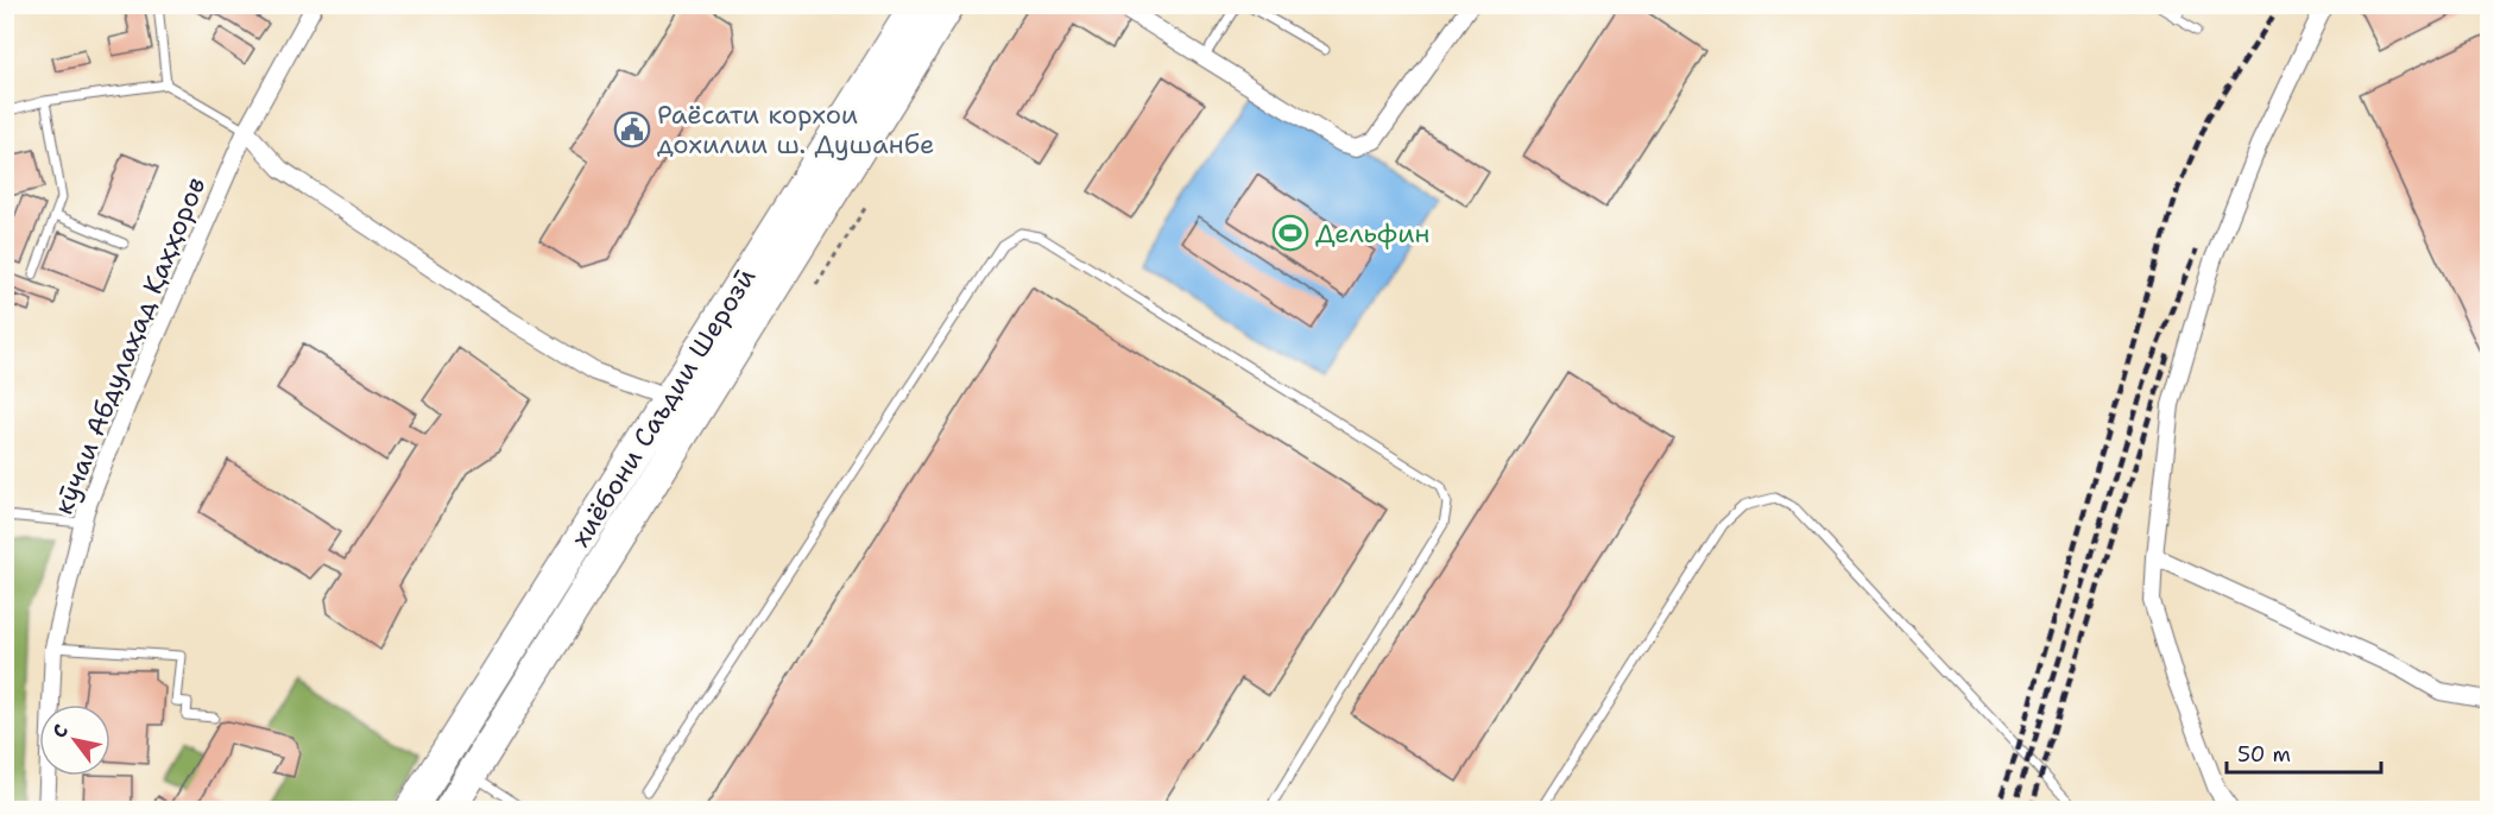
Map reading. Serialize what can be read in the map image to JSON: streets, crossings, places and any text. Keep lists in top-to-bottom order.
{
  "streets": {
    "highway": ["хиёбони Саъдии Шерозӣ"],
    "street": ["кӯчаи Абдулаҳад Қаҳҳоров"]
  },
  "places": {
    "public building": ["Раёсати корхои дохилии ш. Душанбе"],
    "sports": ["Дельфин"]
  },
  "scale_bar": "50 m",
  "north": "top left"
}
